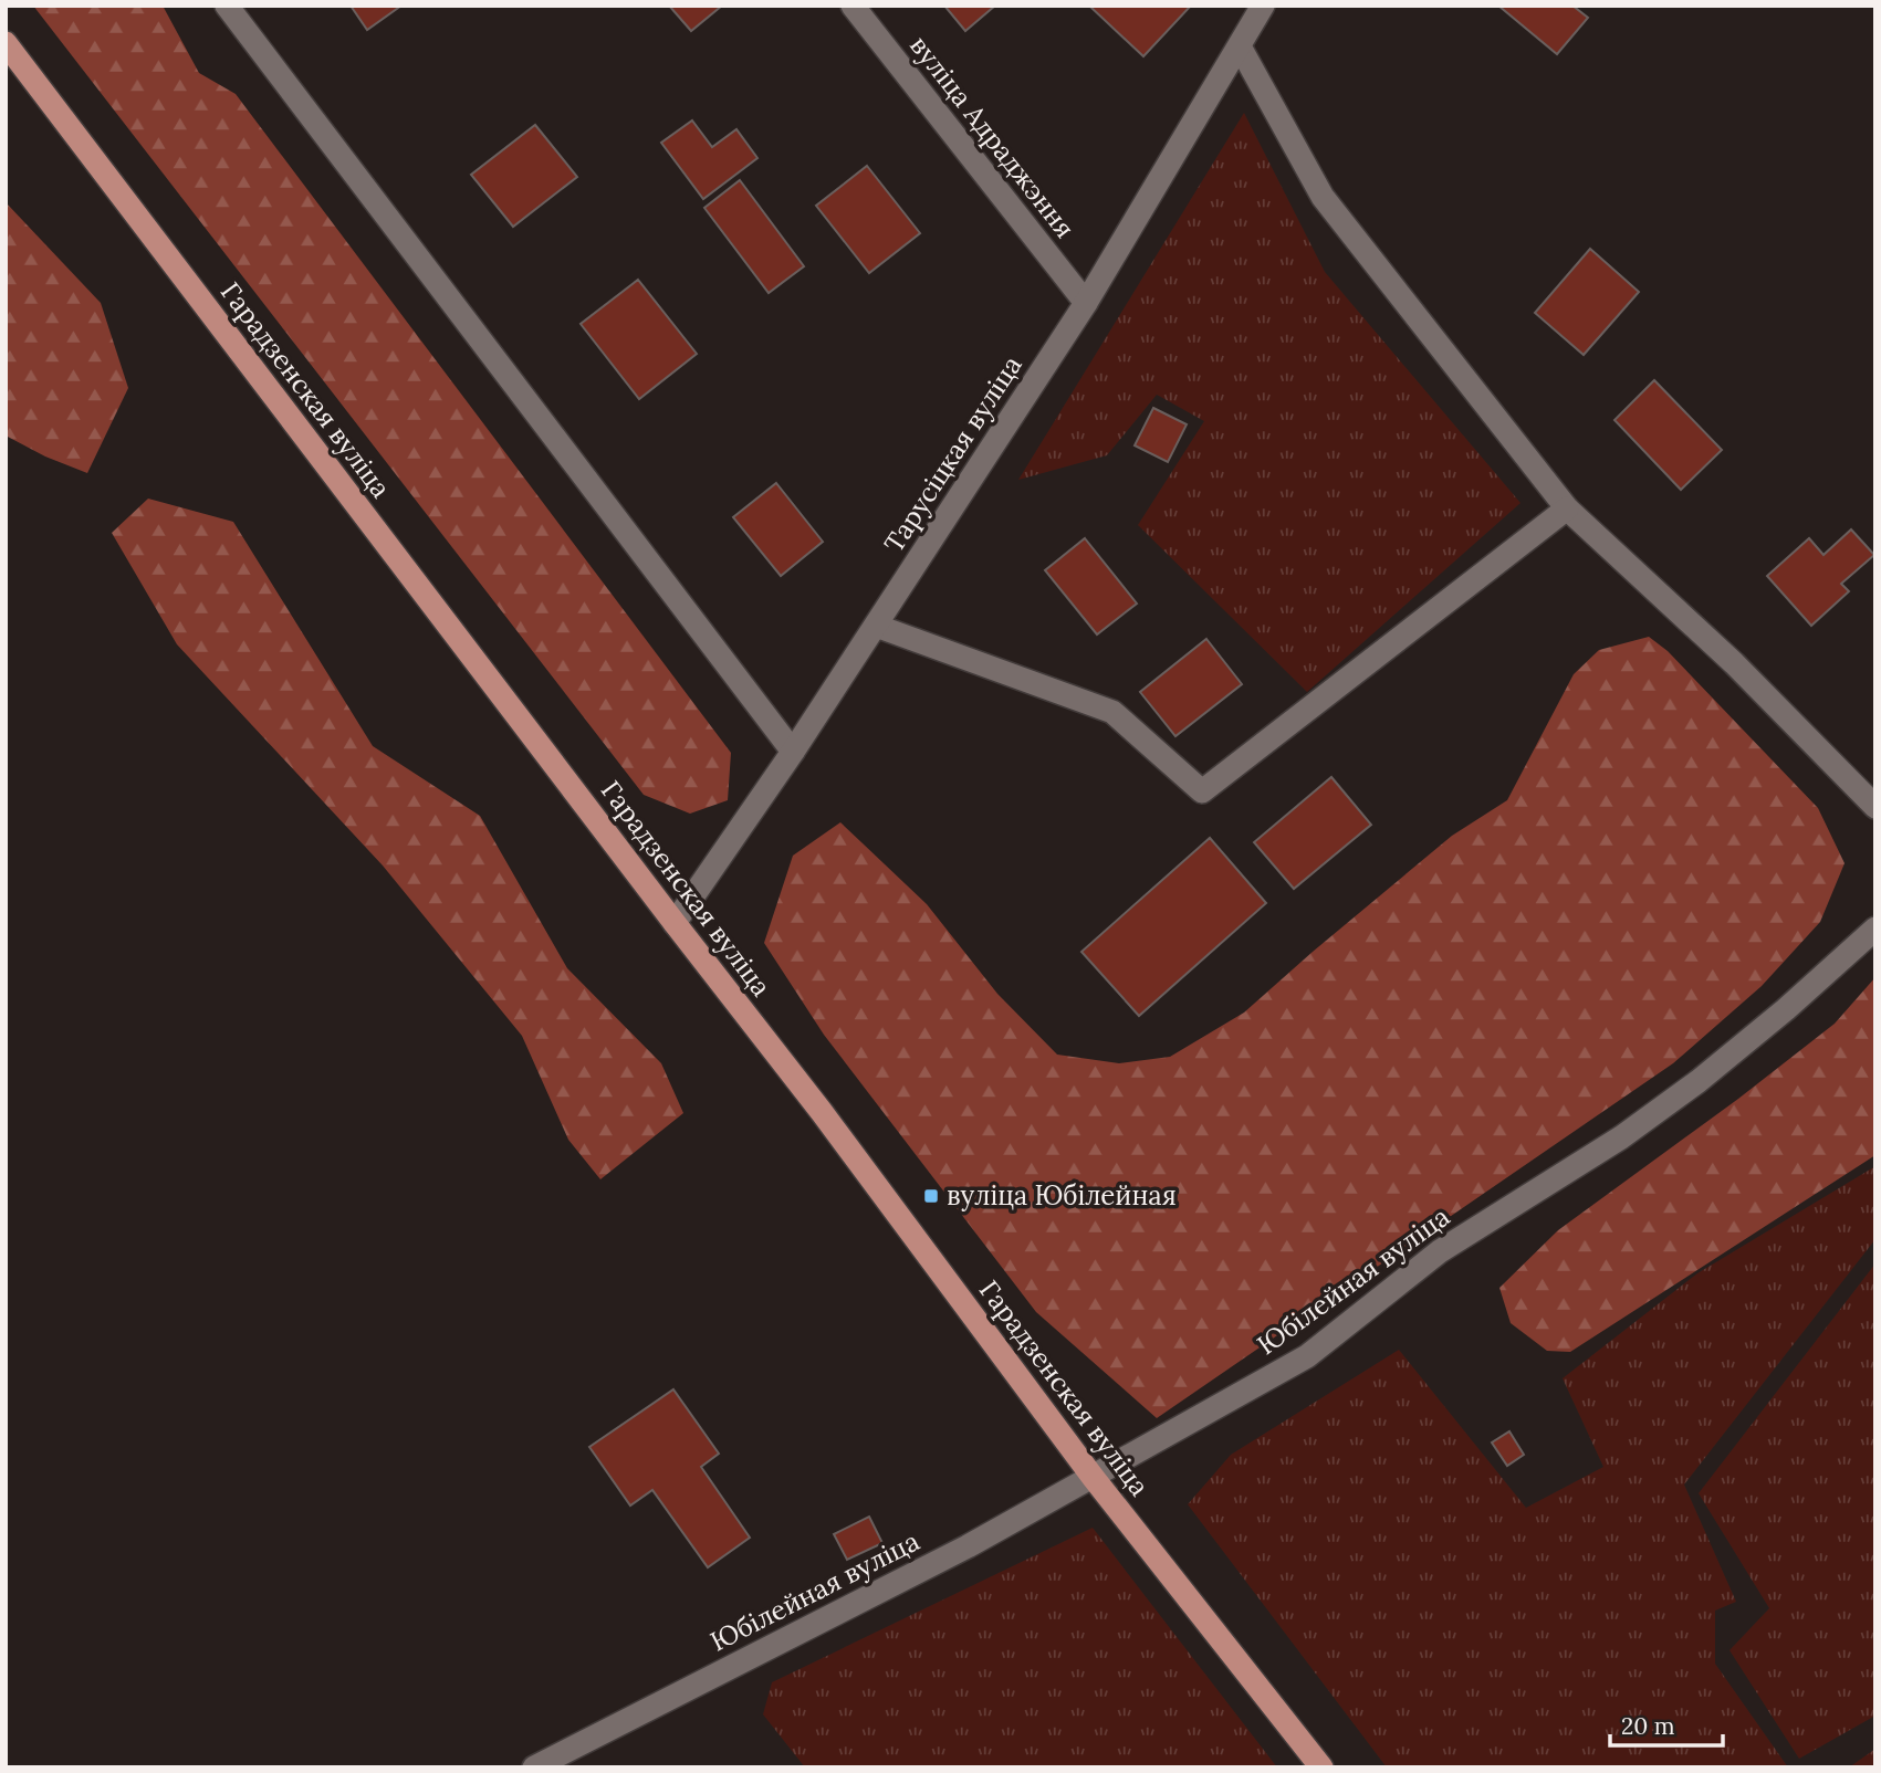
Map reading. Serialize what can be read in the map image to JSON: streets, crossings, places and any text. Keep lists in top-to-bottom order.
{
  "streets": {
    "main road": ["Гарадзенская вуліца"],
    "street": ["вуліца Адраджэння", "Тарусіцкая вуліца", "Юбілейная вуліца"]
  },
  "crossings": [
    ["вуліца Адраджэння", "Тарусіцкая вуліца"],
    ["Гарадзенская вуліца", "Тарусіцкая вуліца"],
    ["Гарадзенская вуліца", "Юбілейная вуліца"]
  ],
  "places": {
    "transit": ["вуліца Юбілейная"]
  },
  "scale_bar": "20 m"
}
